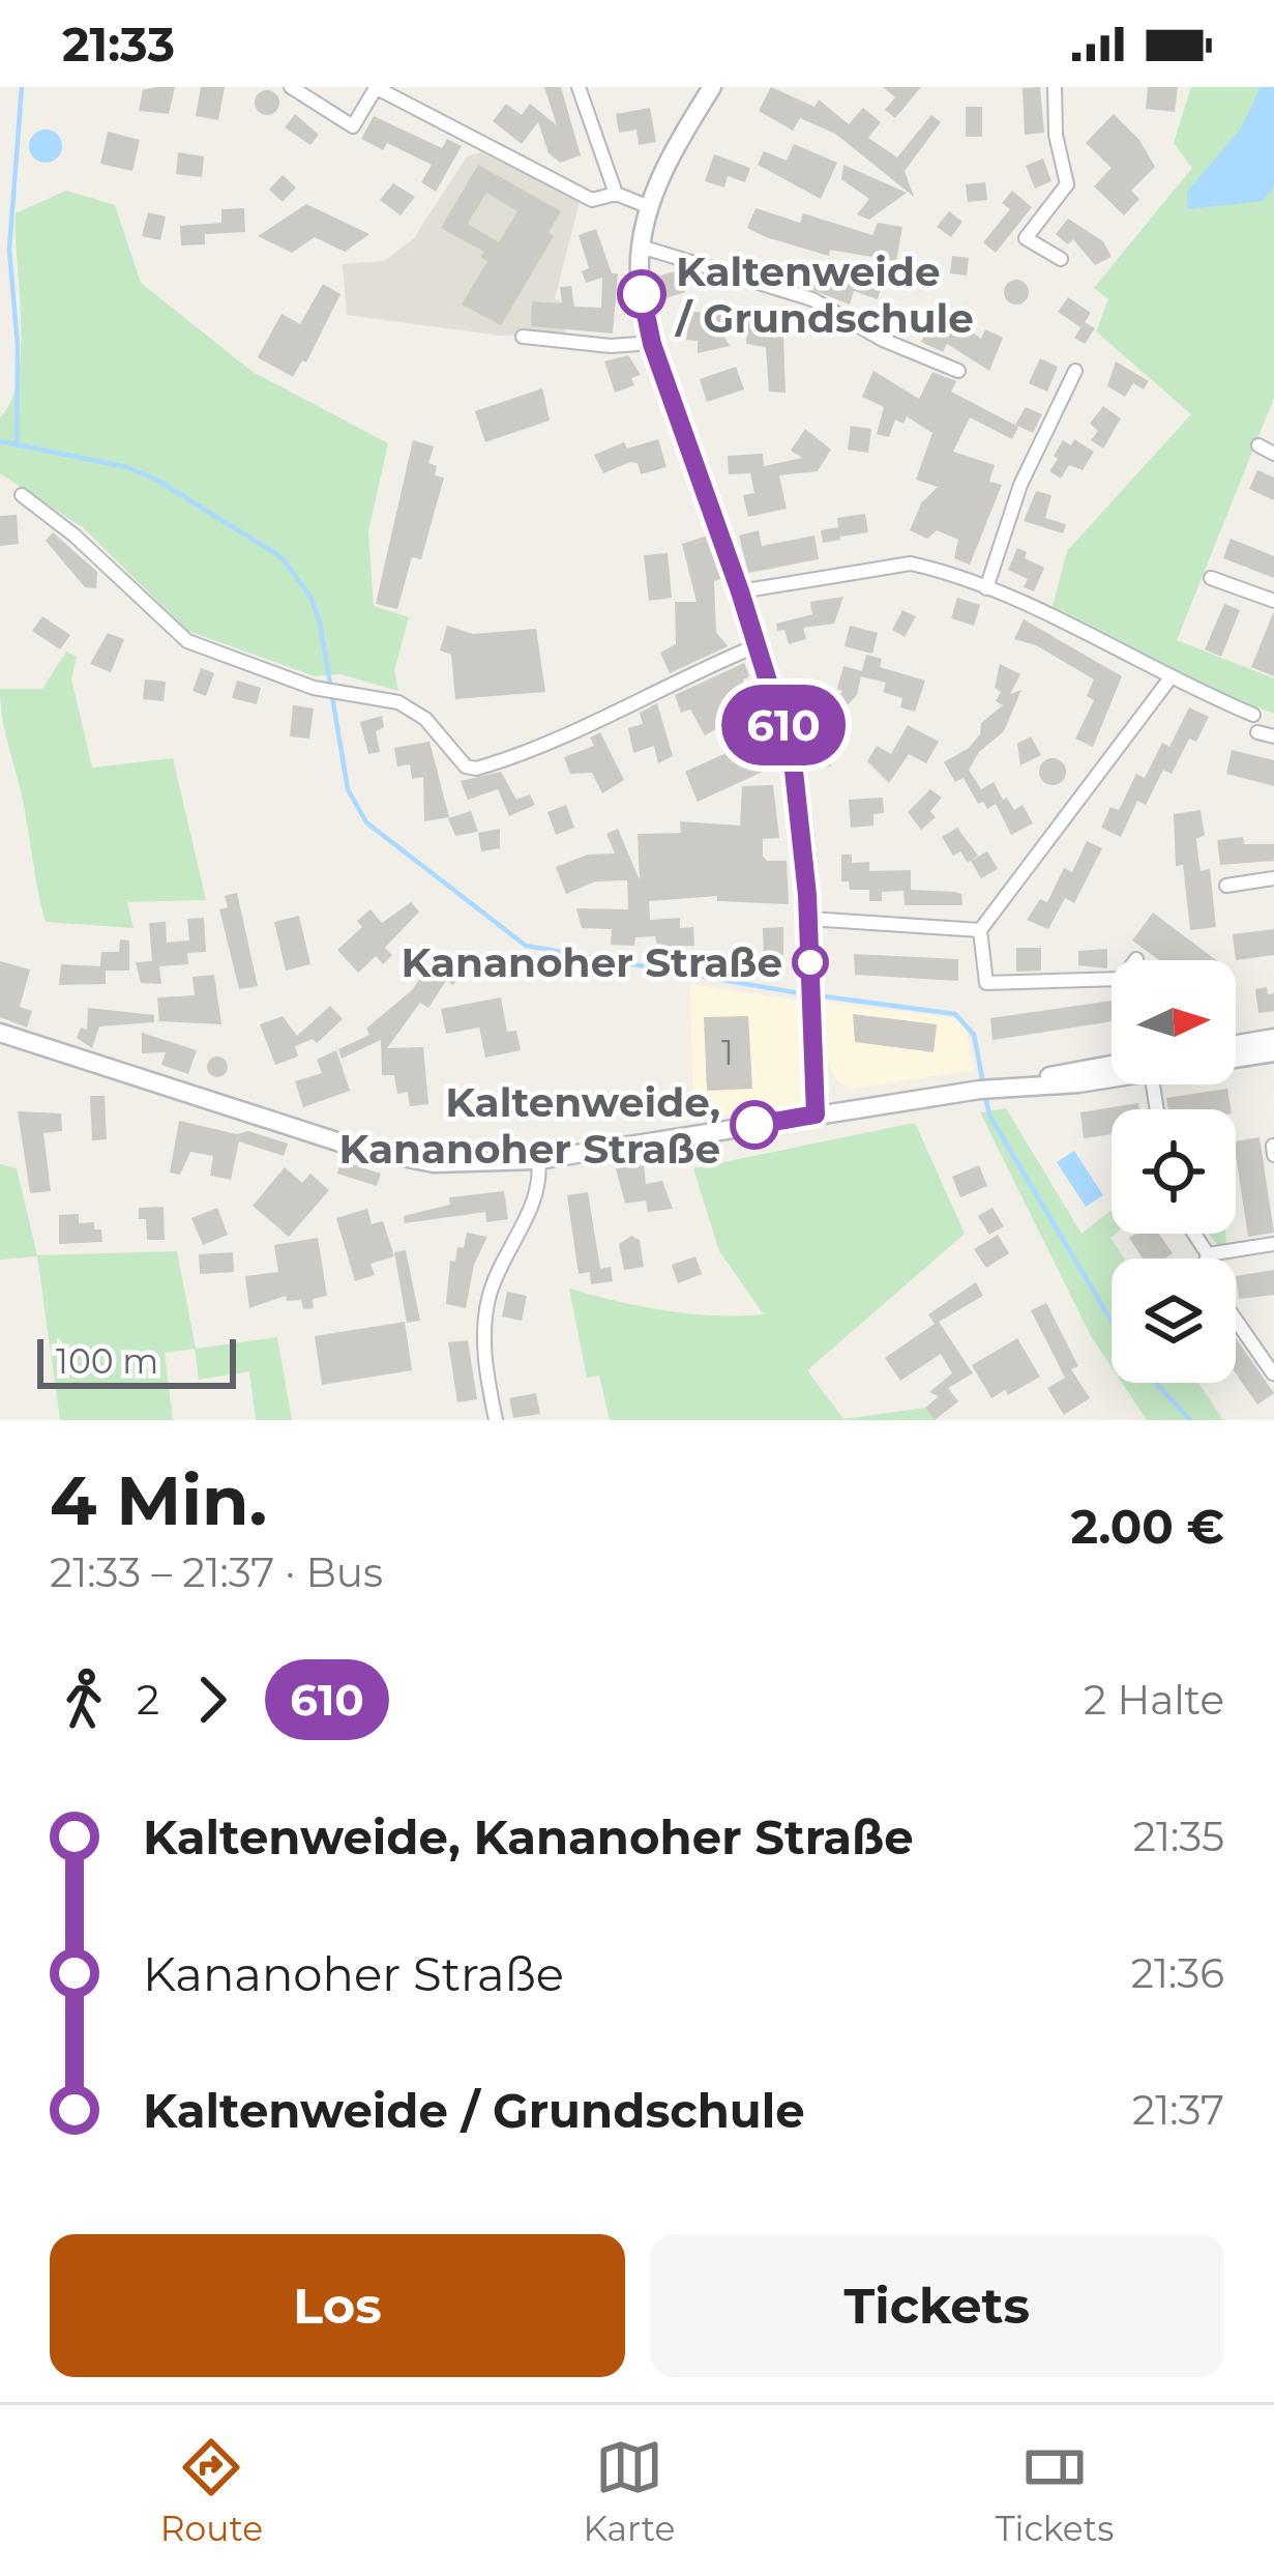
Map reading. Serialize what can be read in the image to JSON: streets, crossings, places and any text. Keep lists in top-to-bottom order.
{
  "places": ["Kaltenweide / Grundschule", "Kananoher Straße", "Kaltenweide, Kananoher Straße"],
  "lines": ["bus line 610"],
  "house_numbers": ["1"],
  "scale_bar": "100 m",
  "north": "right",
  "page": {
    "status": "21:33",
    "on_map": "610",
    "scale": "100 m",
    "heading": ["4 Min.", "21:33 – 21:37 · Bus", "2.00 €"],
    "legs": ["2", "610", "2 Halte"],
    "list": [
      {
        "name": "Kaltenweide, Kananoher Straße",
        "value": "21:35"
      },
      {
        "name": "Kananoher Straße",
        "value": "21:36"
      },
      {
        "name": "Kaltenweide / Grundschule",
        "value": "21:37"
      }
    ],
    "buttons": ["Los", "Tickets"],
    "tabs": ["Route", "Karte", "Tickets"]
  }
}
